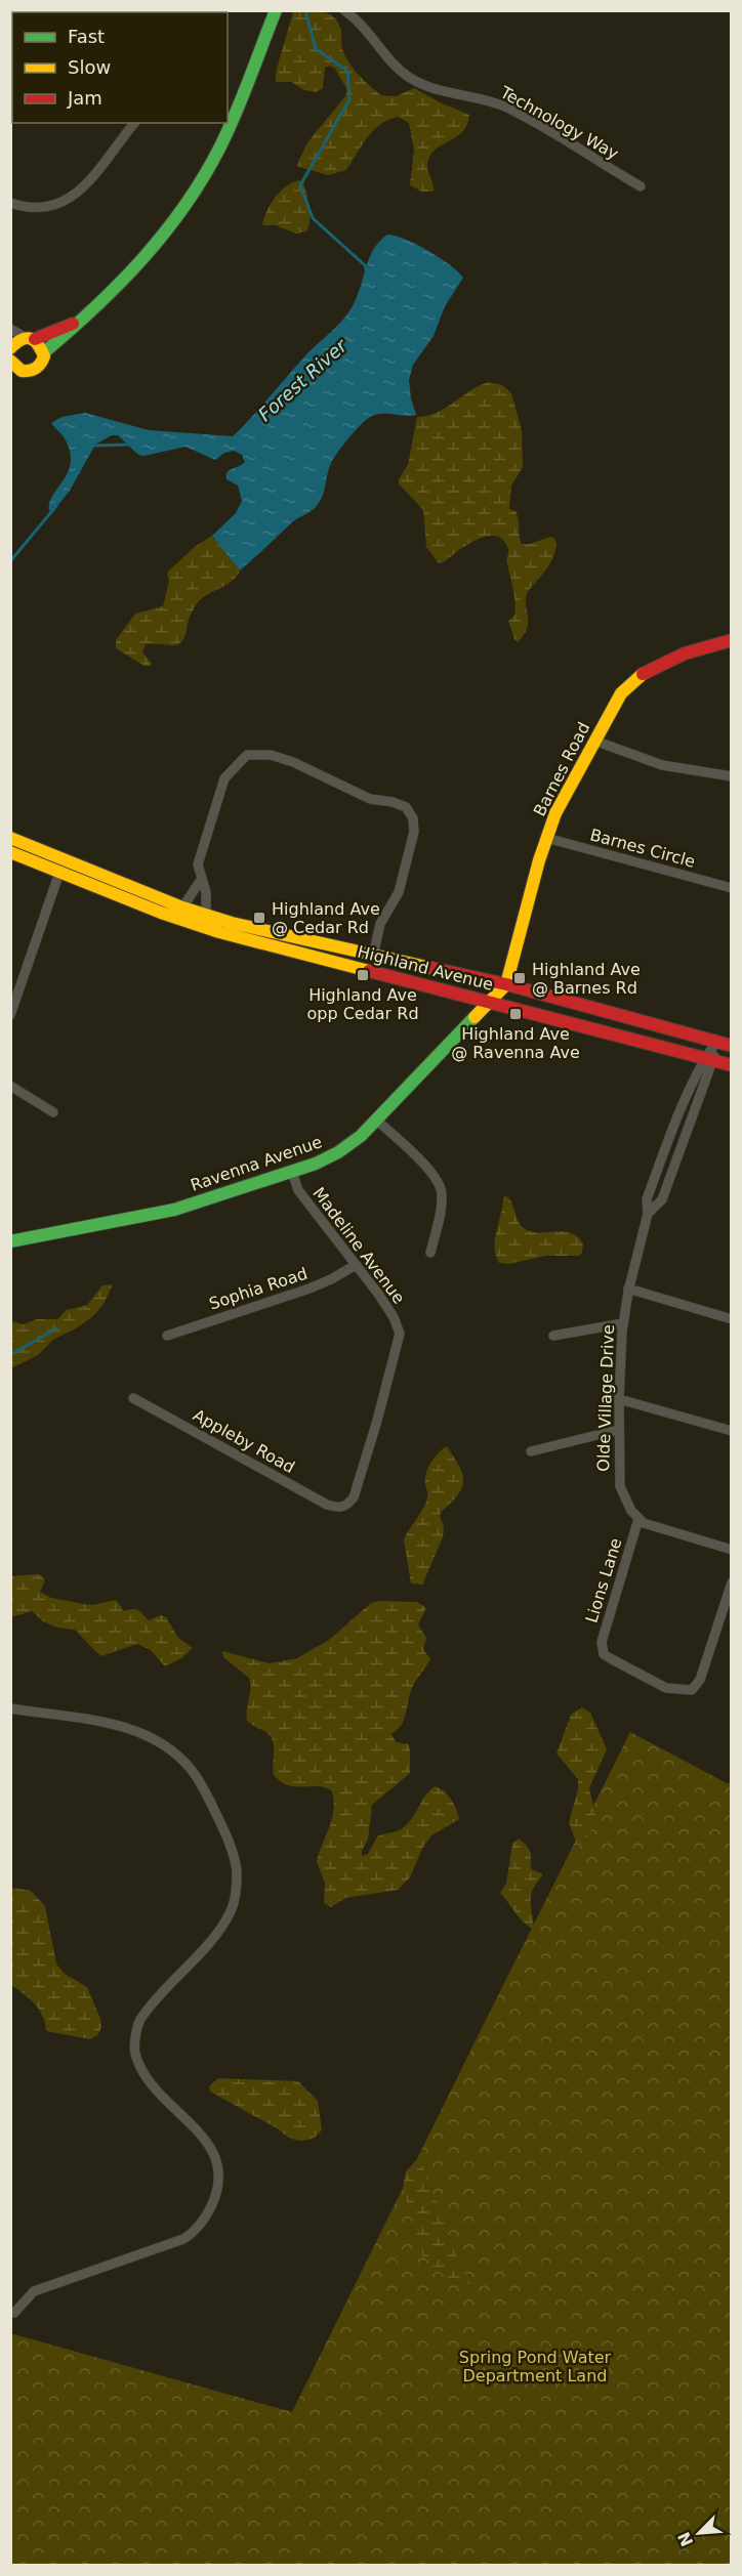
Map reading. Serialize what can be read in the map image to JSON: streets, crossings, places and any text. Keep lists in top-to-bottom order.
{
  "streets": {
    "street": [
      "Technology Way",
      "Barnes Road",
      "Barnes Circle",
      "Highland Avenue",
      "Ravenna Avenue",
      "Madeline Avenue",
      "Sophia Road",
      "Olde Village Drive",
      "Appleby Road",
      "Lions Lane"
    ]
  },
  "crossings": [
    ["Barnes Road", "Barnes Circle"],
    ["Barnes Road", "Highland Avenue"],
    ["Barnes Road", "Ravenna Avenue"],
    ["Highland Avenue", "Ravenna Avenue"],
    ["Highland Avenue", "Olde Village Drive"],
    ["Ravenna Avenue", "Madeline Avenue"],
    ["Madeline Avenue", "Sophia Road"],
    ["Madeline Avenue", "Appleby Road"],
    ["Olde Village Drive", "Lions Lane"]
  ],
  "water": ["Forest River"],
  "parks": ["Spring Pond Water Department Land"],
  "places": {
    "transit": [
      "Highland Ave @ Cedar Rd",
      "Highland Ave opp Cedar Rd",
      "Highland Ave @ Barnes Rd",
      "Highland Ave @ Ravenna Ave"
    ]
  },
  "legend": ["Fast", "Slow", "Jam"],
  "north": "bottom left"
}
